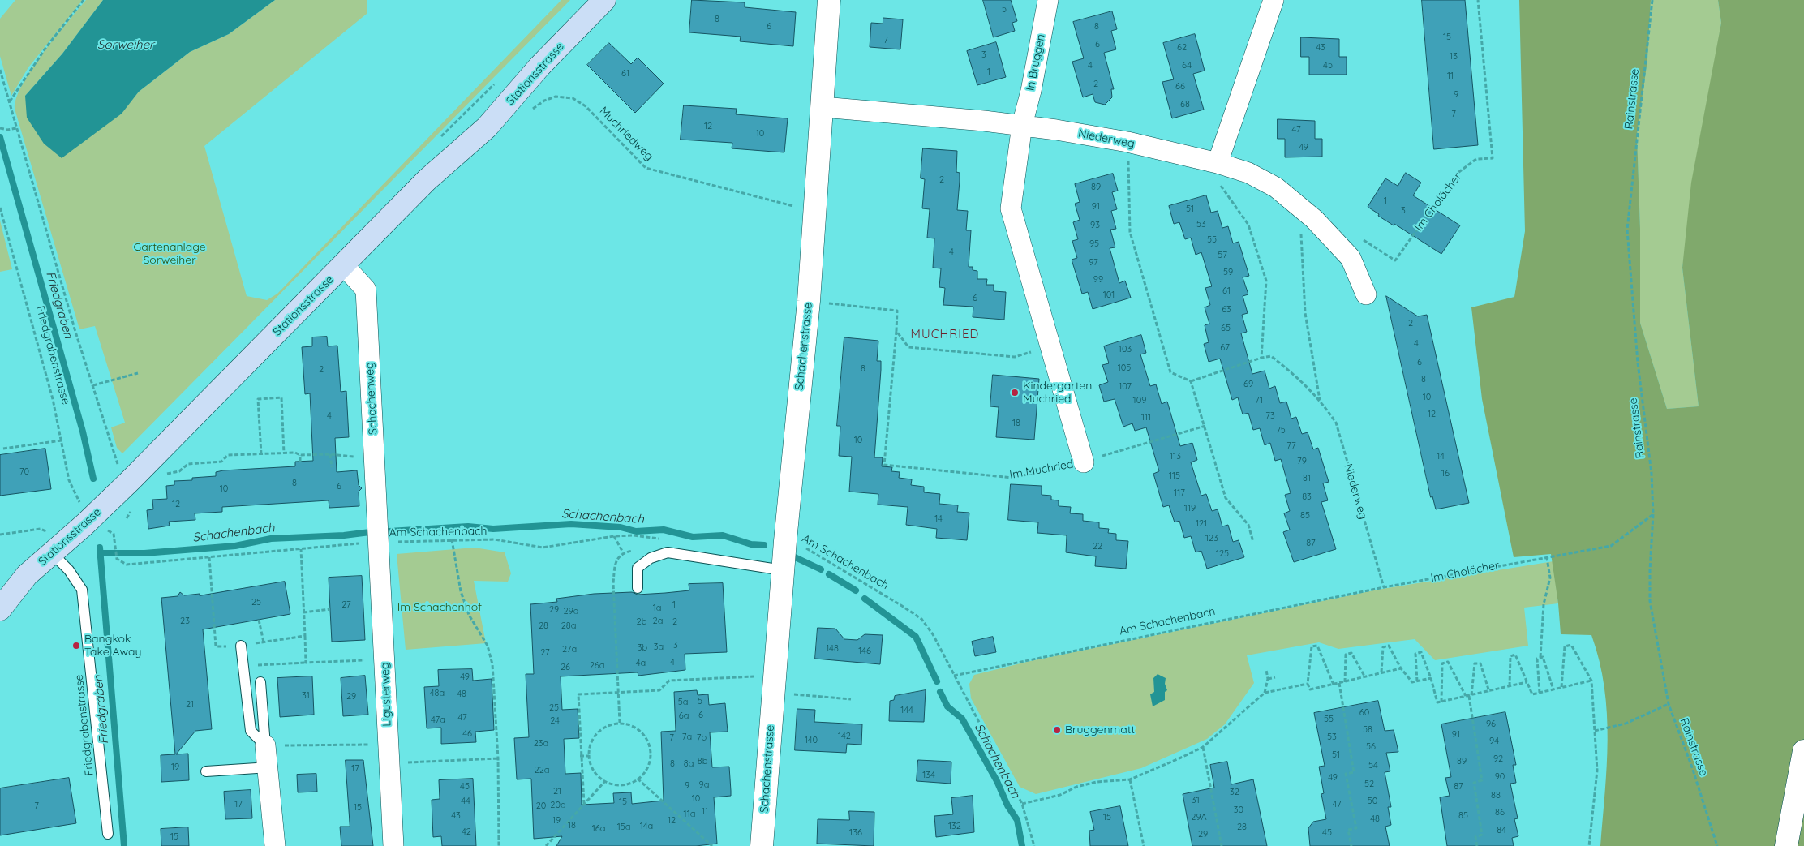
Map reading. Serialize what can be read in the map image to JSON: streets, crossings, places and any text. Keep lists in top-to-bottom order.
{
  "streets": {
    "main road": ["Stationsstrasse"],
    "street": [
      "In Bruggen",
      "Niederweg",
      "Schachenstrasse",
      "Schachenweg",
      "Im Muchried",
      "Ligusterweg"
    ],
    "lane": ["Friedgrabenstrasse"],
    "path": [
      "Rainstrasse",
      "Muchriedweg",
      "Im Cholächer",
      "Am Schachenbach"
    ]
  },
  "crossings": [
    ["In Bruggen", "Niederweg"],
    ["In Bruggen", "Im Muchried"],
    ["Stationsstrasse", "Friedgrabenstrasse"],
    ["Stationsstrasse", "Schachenweg"],
    ["Rainstrasse", "Im Cholächer"],
    ["Niederweg", "Im Cholächer"],
    ["Niederweg", "Schachenstrasse"],
    ["Niederweg", "Im Muchried"],
    ["Niederweg", "Am Schachenbach"],
    ["Im Cholächer", "Am Schachenbach"],
    ["Schachenstrasse", "Im Muchried"],
    ["Schachenstrasse", "Am Schachenbach"],
    ["Schachenweg", "Am Schachenbach"],
    ["Schachenweg", "Ligusterweg"],
    ["Am Schachenbach", "Ligusterweg"]
  ],
  "districts": ["MUCHRIED"],
  "water": ["Sorweiher", "Friedgraben", "Schachenbach"],
  "parks": ["Gartenanlage Sorweiher", "Im Schachenhof"],
  "places": ["Kindergarten Muchried", "Bangkok Take Away", "Bruggenmatt"],
  "house_numbers": [
    "5",
    "8",
    "6",
    "8",
    "15",
    "7",
    "6",
    "62",
    "43",
    "3",
    "13",
    "4",
    "64",
    "45",
    "1",
    "61",
    "11",
    "2",
    "66",
    "9",
    "68",
    "7",
    "12",
    "47",
    "10",
    "49",
    "2",
    "89",
    "1",
    "91",
    "51",
    "3",
    "53",
    "93",
    "55",
    "95",
    "4",
    "57",
    "97",
    "59",
    "99",
    "61",
    "101",
    "6",
    "63",
    "2",
    "65",
    "4",
    "67",
    "103",
    "6",
    "105",
    "8",
    "2",
    "8",
    "69",
    "107",
    "10",
    "109",
    "71",
    "12",
    "4",
    "73",
    "111",
    "18",
    "75",
    "10",
    "77",
    "113",
    "14",
    "79",
    "70",
    "16",
    "115",
    "81",
    "8",
    "6",
    "10",
    "117",
    "83",
    "12",
    "119",
    "85",
    "14",
    "121",
    "123",
    "87",
    "22",
    "125",
    "25",
    "27",
    "1",
    "1a",
    "29",
    "29a",
    "23",
    "2a",
    "2b",
    "2",
    "28",
    "28a",
    "3",
    "3a",
    "3b",
    "148",
    "27a",
    "146",
    "27",
    "4",
    "4a",
    "26a",
    "26",
    "49",
    "48a",
    "48",
    "31",
    "29",
    "5",
    "5a",
    "21",
    "25",
    "144",
    "60",
    "6",
    "6a",
    "47",
    "55",
    "47a",
    "24",
    "96",
    "58",
    "46",
    "91",
    "142",
    "7a",
    "53",
    "7",
    "7b",
    "140",
    "94",
    "23a",
    "56",
    "51",
    "92",
    "8b",
    "89",
    "8",
    "8a",
    "54",
    "19",
    "17",
    "22a",
    "134",
    "90",
    "49",
    "52",
    "9a",
    "9",
    "45",
    "87",
    "21",
    "32",
    "88",
    "10",
    "31",
    "44",
    "50",
    "15",
    "17",
    "47",
    "20a",
    "7",
    "20",
    "15",
    "30",
    "11",
    "86",
    "11a",
    "43",
    "85",
    "15",
    "29A",
    "48",
    "19",
    "12",
    "18",
    "14a",
    "132",
    "15a",
    "28",
    "16a",
    "84",
    "42",
    "136",
    "45",
    "29",
    "15"
  ]
}
